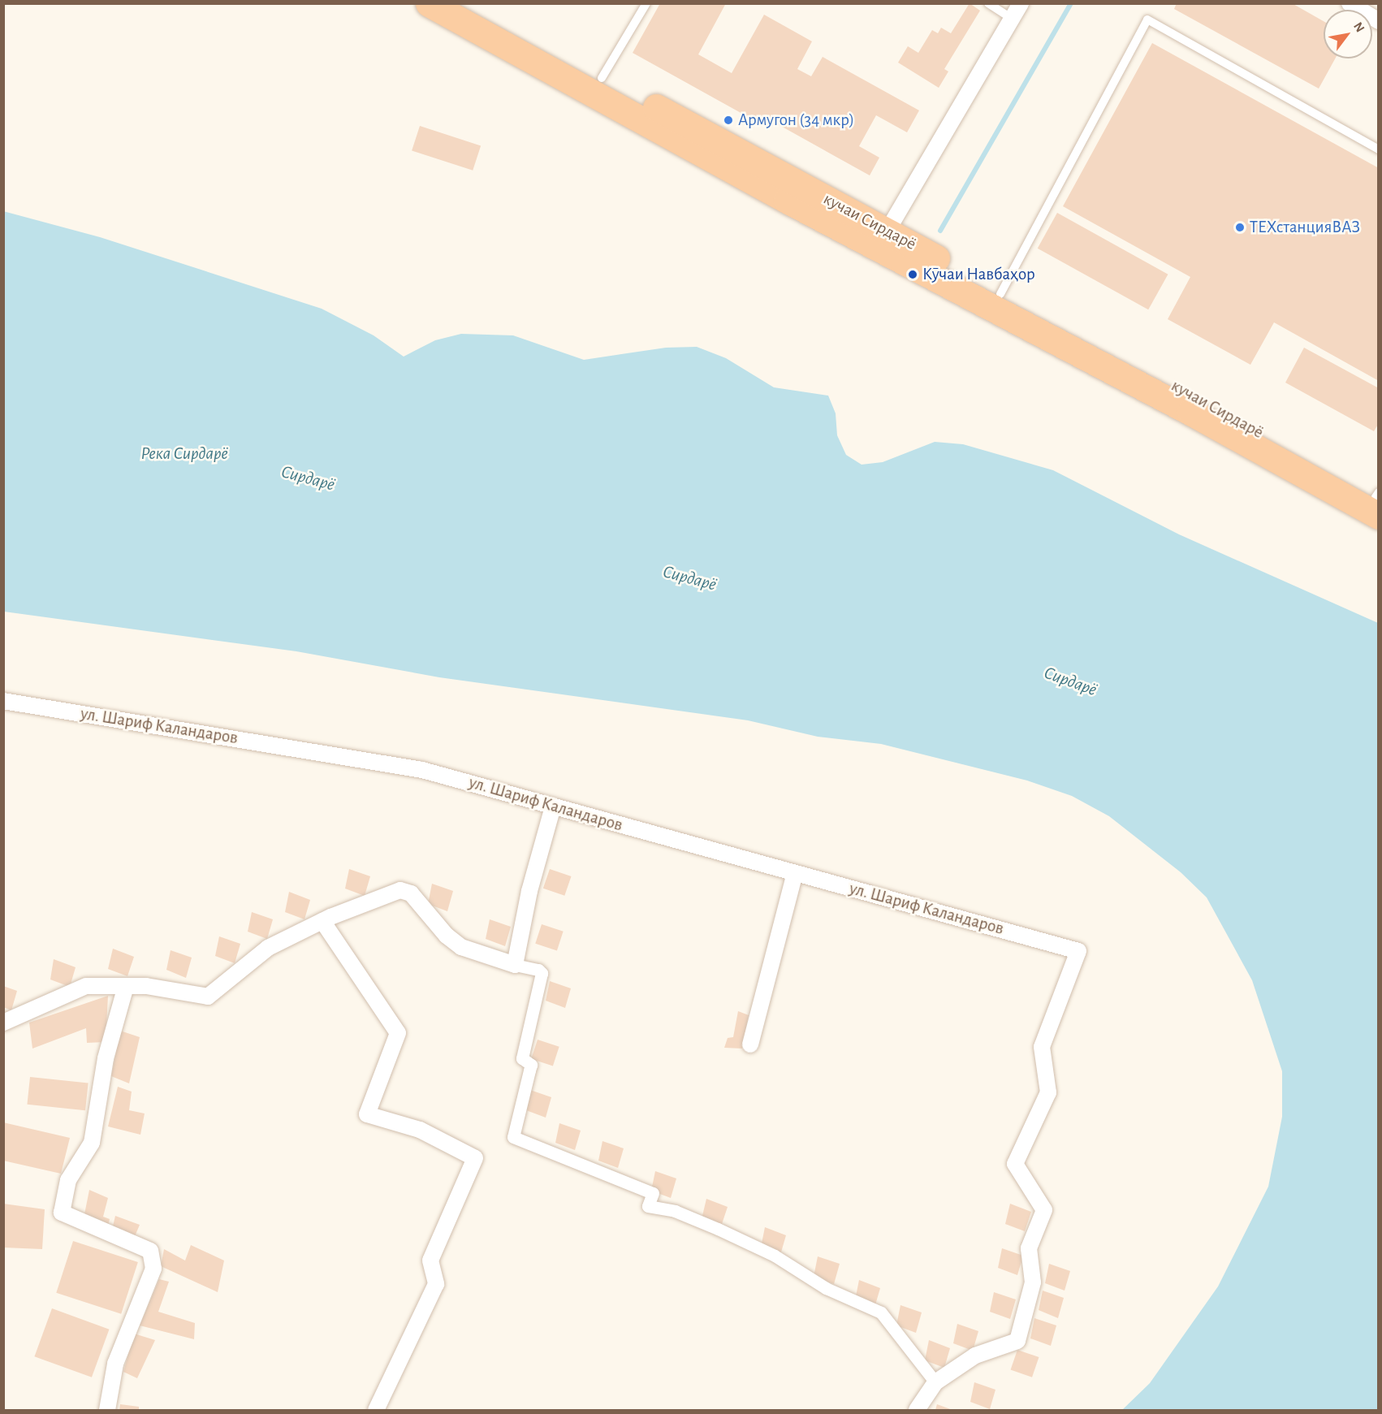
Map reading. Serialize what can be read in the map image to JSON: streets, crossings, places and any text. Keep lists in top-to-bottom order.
{
  "streets": {
    "highway": ["кучаи Сирдарё"],
    "street": ["ул. Шариф Каландаров"]
  },
  "water": ["Река Сирдарё", "Сирдарё"],
  "places": ["Армугон (34 мкр)", "ТЕХстанцияВАЗ", "Кӯчаи Навбаҳор"],
  "north": "top right"
}
